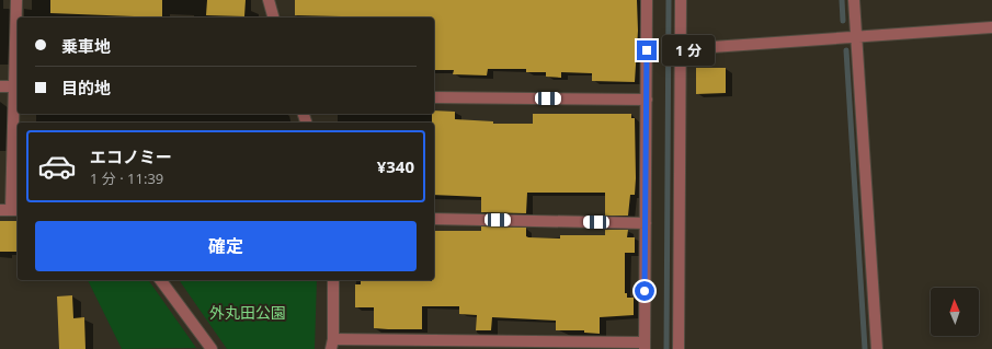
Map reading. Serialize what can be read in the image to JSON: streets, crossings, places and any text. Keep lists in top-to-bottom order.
{
  "parks": ["外丸田公園"],
  "north": "top",
  "page": {
    "banner": ["乗車地", "目的地"],
    "bubble": "1 分",
    "list": [
      {
        "name": "エコノミー",
        "note": "1 分 · 11:39",
        "value": "¥340"
      }
    ],
    "buttons": "確定"
  }
}
